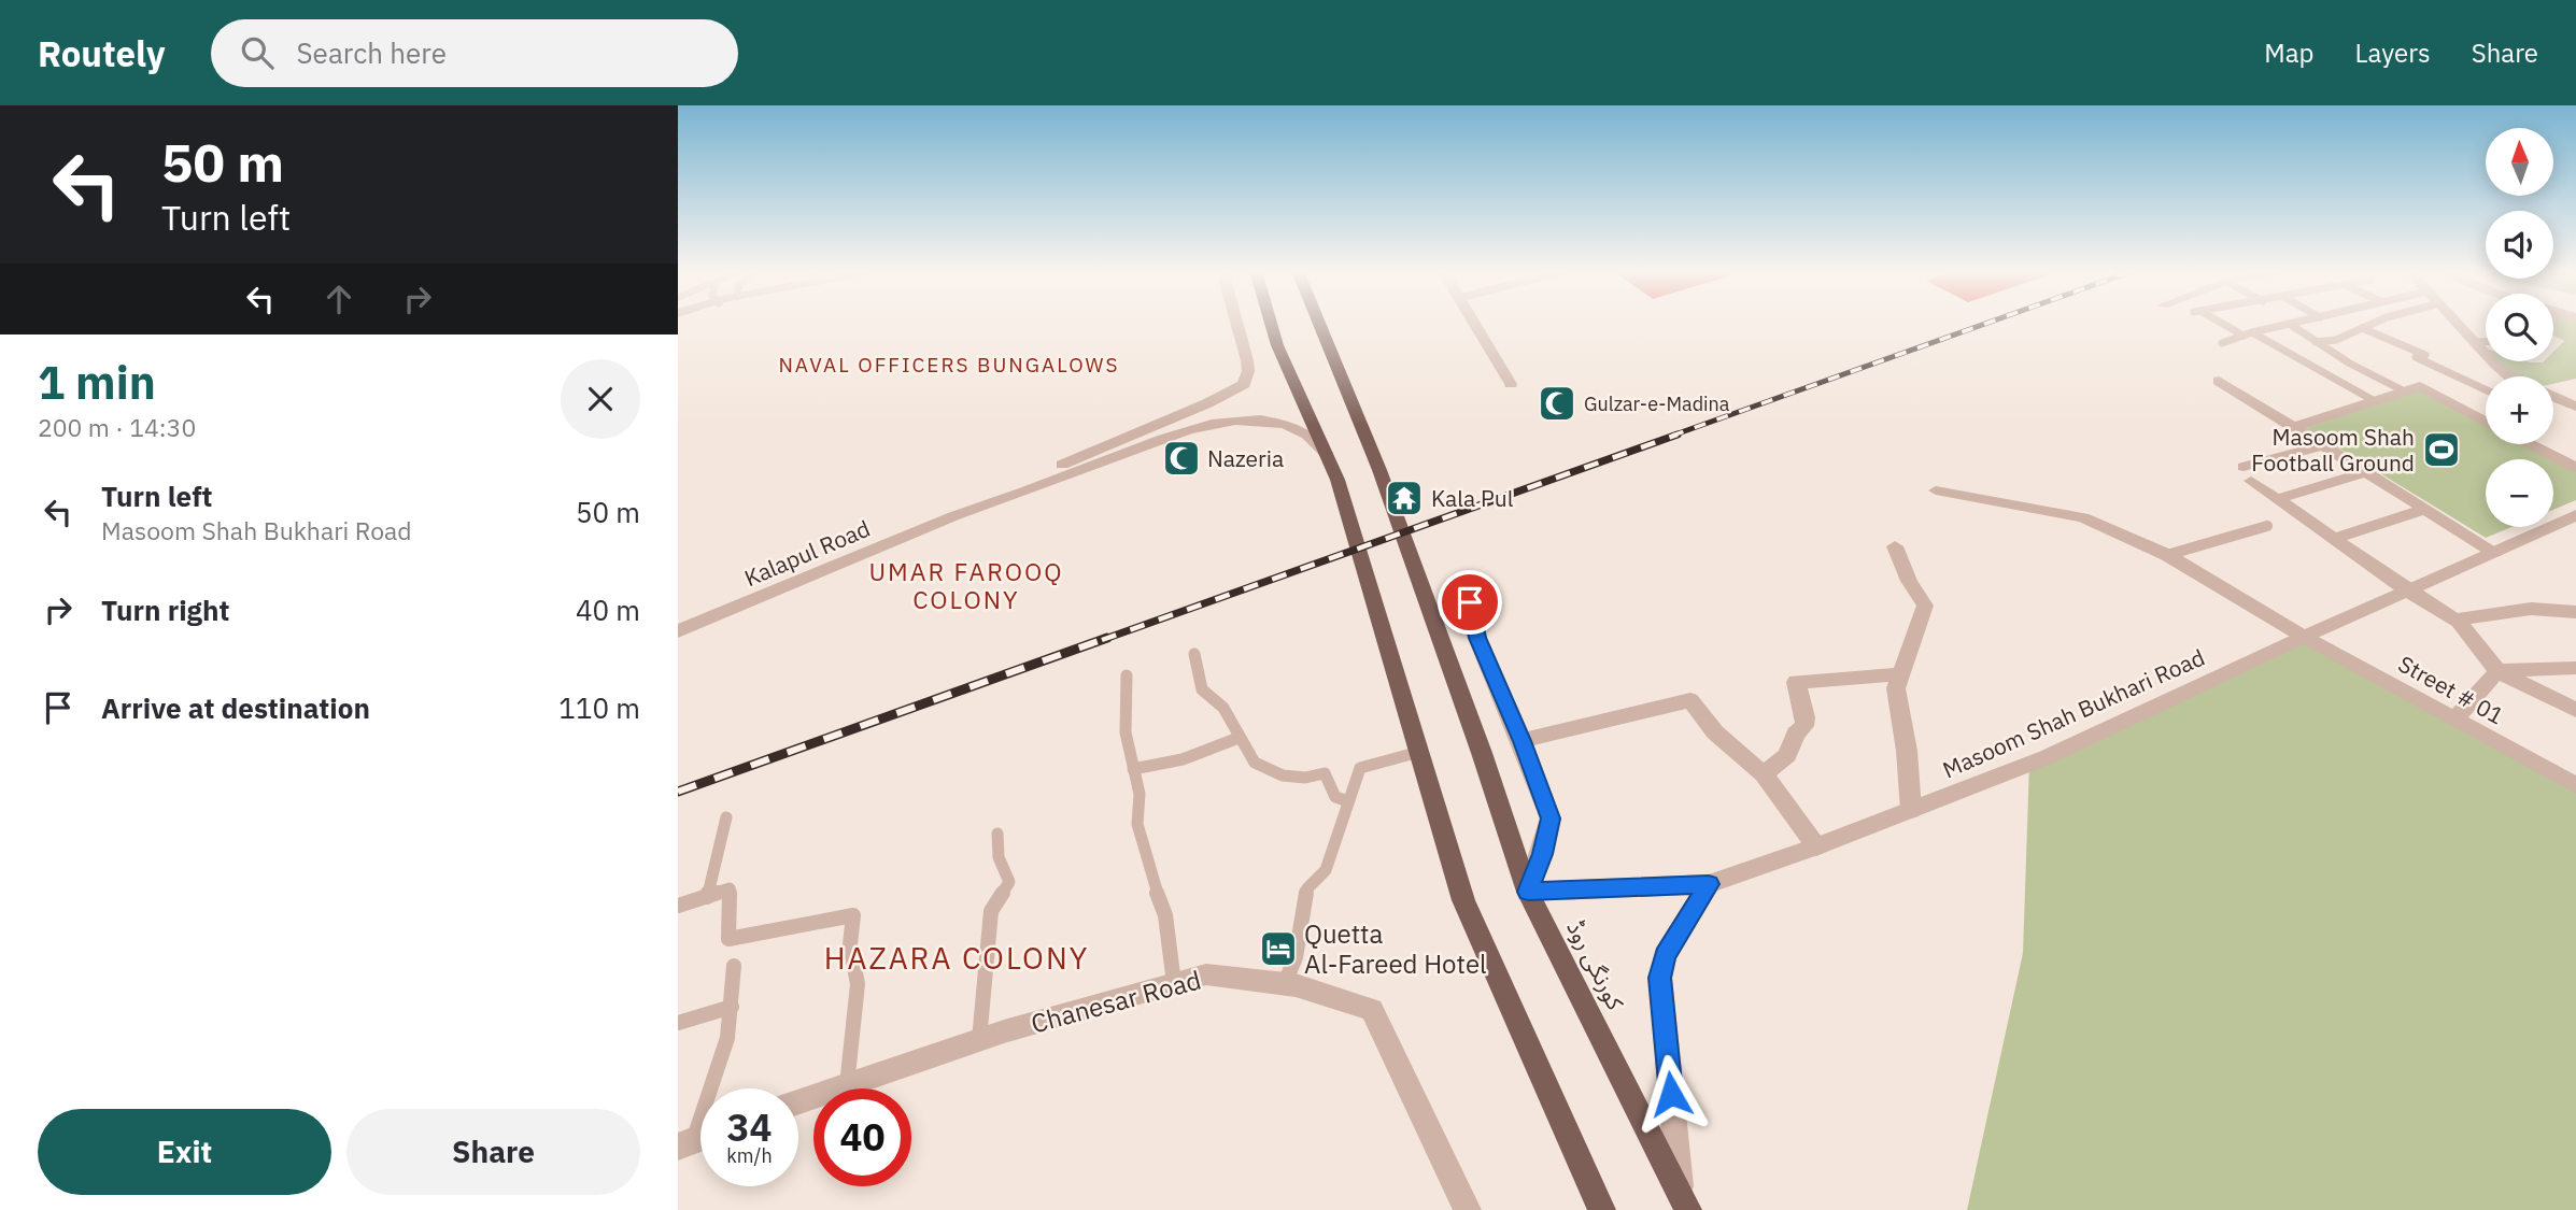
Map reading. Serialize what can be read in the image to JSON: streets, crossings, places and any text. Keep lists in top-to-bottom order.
{
  "streets": {
    "main road": ["کورنگی روڈ"],
    "street": [
      "Kalapul Road",
      "Street # 01",
      "Masoom Shah Bukhari Road",
      "Chanesar Road"
    ]
  },
  "crossings": [
    ["Street # 01", "Masoom Shah Bukhari Road"],
    ["Masoom Shah Bukhari Road", "کورنگی روڈ"]
  ],
  "districts": ["NAVAL OFFICERS BUNGALOWS", "UMAR FAROOQ COLONY", "HAZARA COLONY"],
  "places": {
    "mosque": ["Gulzar-e-Madina", "Nazeria"],
    "sports": ["Masoom Shah Football Ground"],
    "temple": ["Kala Pul"],
    "hotel": ["Quetta Al-Fareed Hotel"]
  },
  "north": "top",
  "page": {
    "header": "Routely",
    "search": "Search here",
    "nav": ["Map", "Layers", "Share"],
    "turn": ["50 m", "Turn left"],
    "map_buttons": ["+", "−"],
    "heading": ["1 min", "200 m · 14:30"],
    "list": [
      {
        "name": "Turn left",
        "note": "Masoom Shah Bukhari Road",
        "value": "50 m"
      },
      {
        "name": "Turn right",
        "value": "40 m"
      },
      {
        "name": "Arrive at destination",
        "value": "110 m"
      }
    ],
    "speed": "34 km/h",
    "limit": "40",
    "buttons": ["Exit", "Share"]
  }
}
